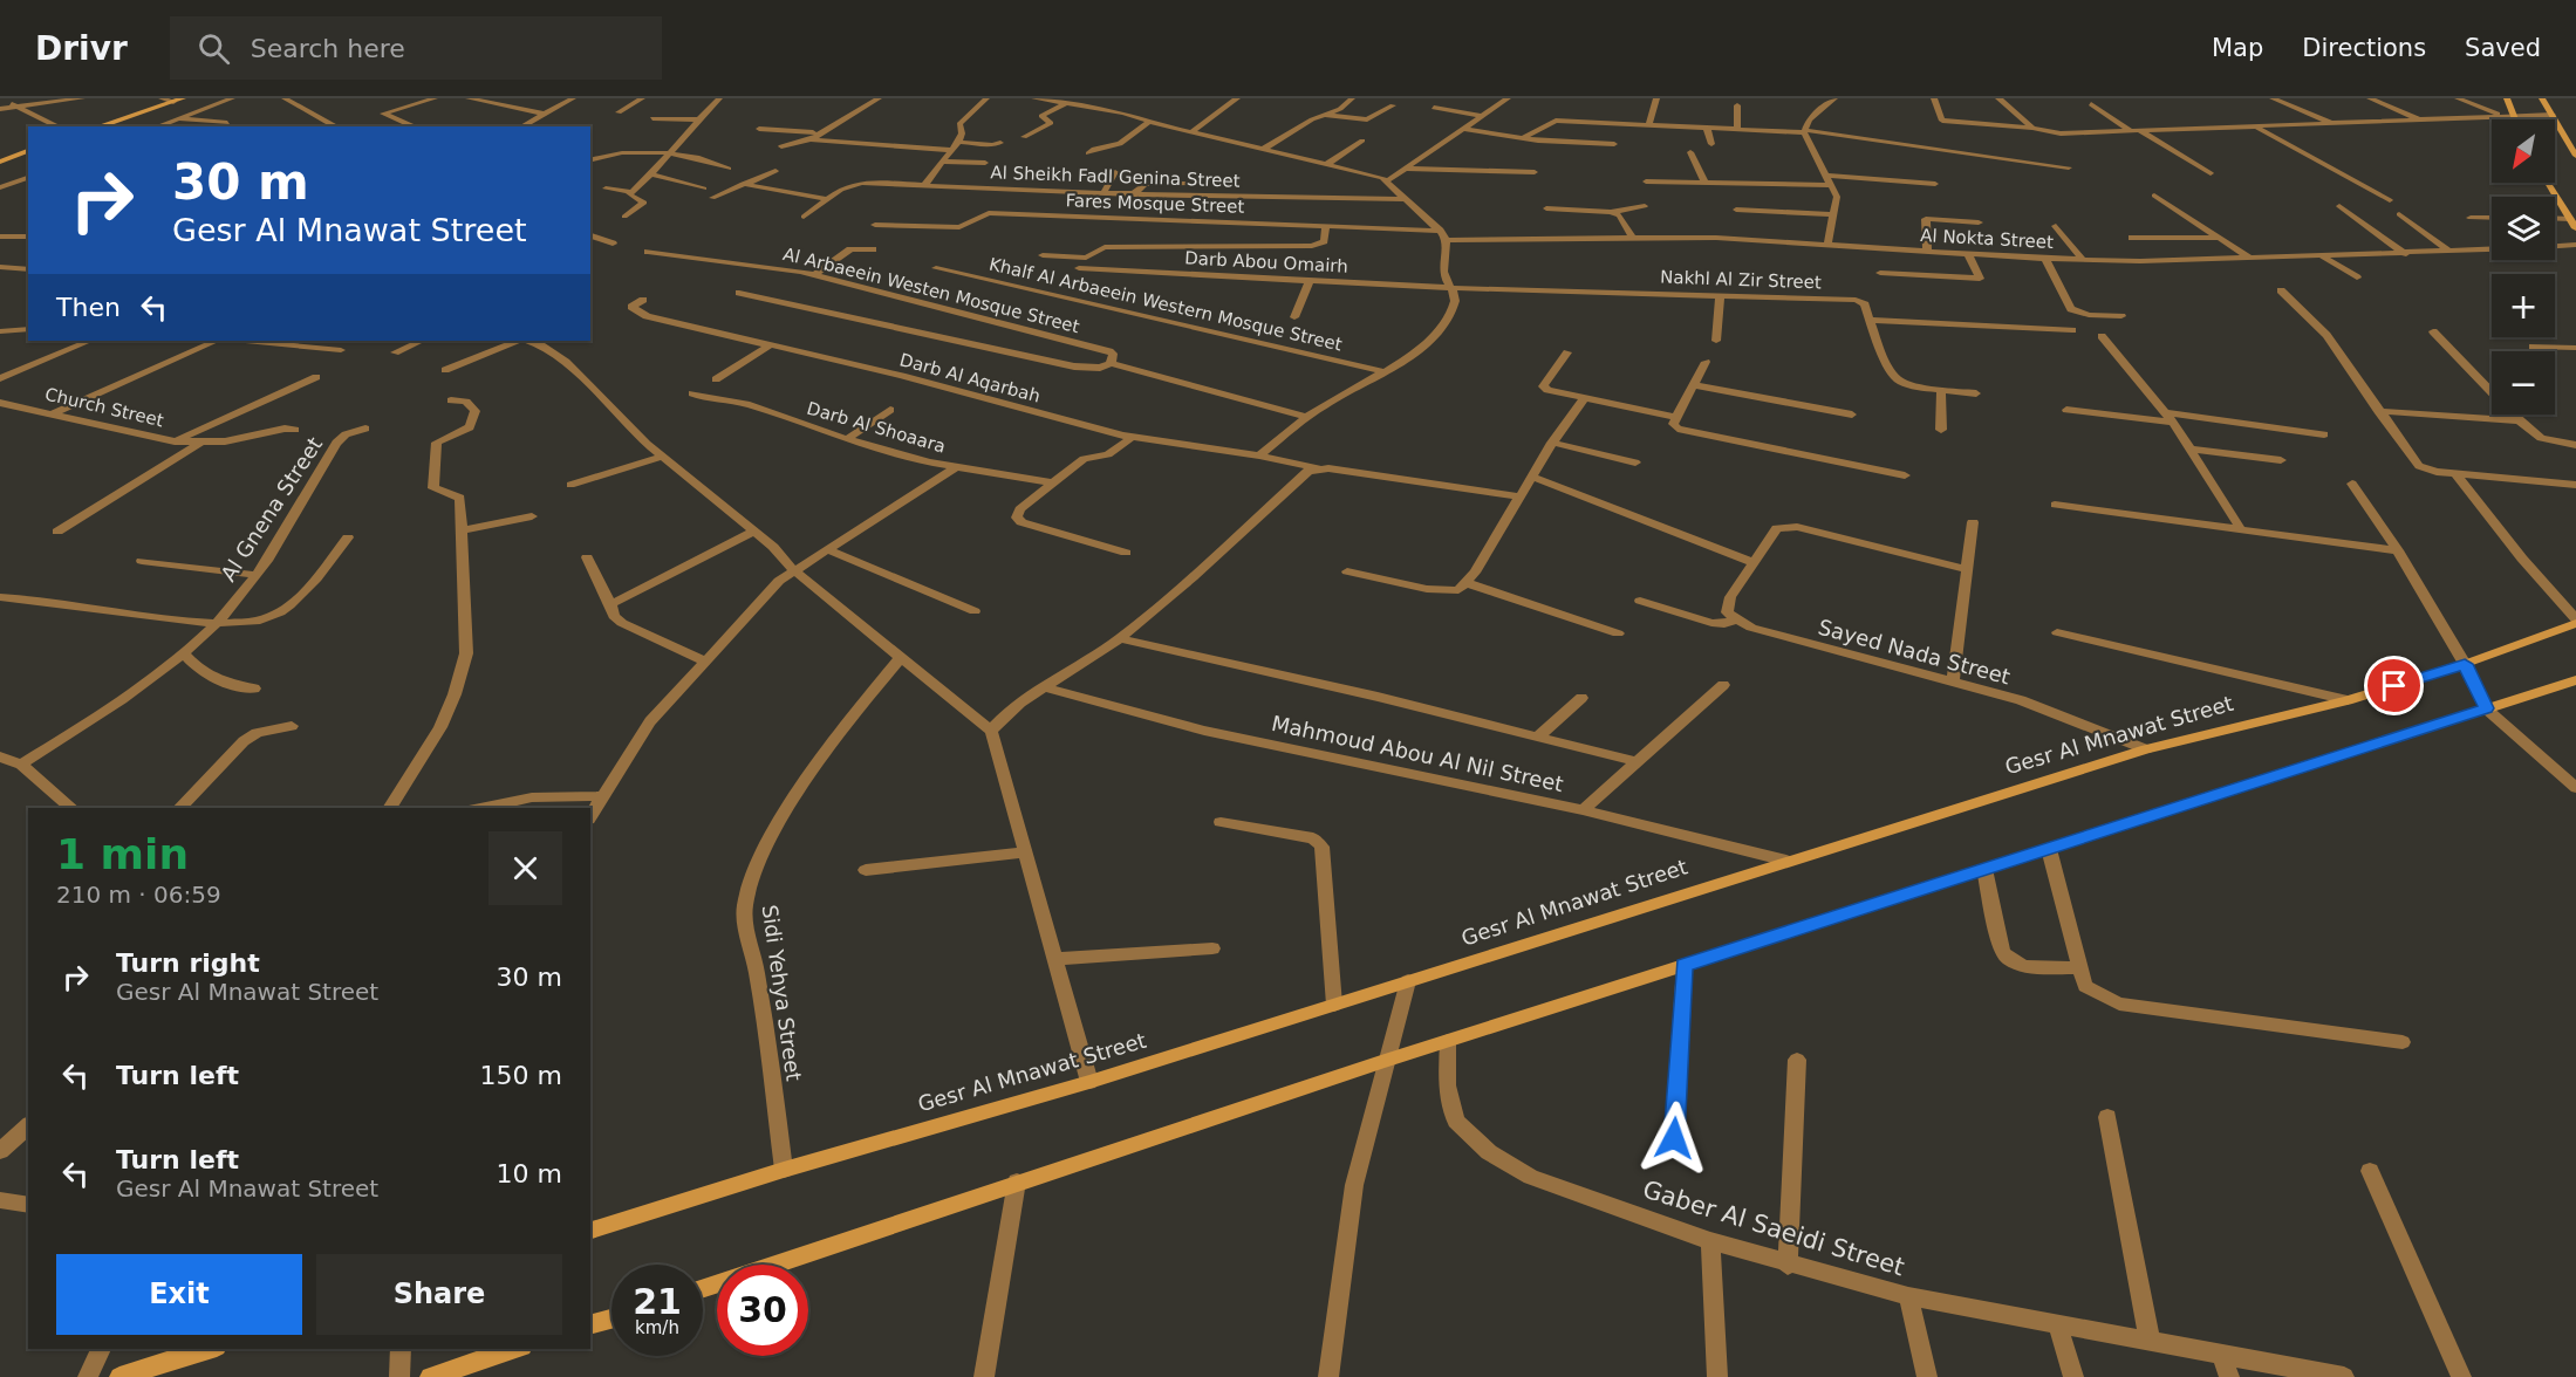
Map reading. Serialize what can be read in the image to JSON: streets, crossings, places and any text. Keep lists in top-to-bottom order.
{
  "streets": {
    "street": [
      "Al Sheikh Fadl Genina Street",
      "Fares Mosque Street",
      "Al Nokta Street",
      "Darb Abou Omairh",
      "Nakhl Al Zir Street",
      "Al Arbaeein Westen Mosque Street",
      "Khalf Al Arbaeein Western Mosque Street",
      "Darb Al Aqarbah",
      "Church Street",
      "Darb Al Shoaara",
      "Al Gnena Street",
      "Sayed Nada Street",
      "Gesr Al Mnawat Street",
      "Mahmoud Abou Al Nil Street",
      "Sidi Yehya Street",
      "Gaber Al Saeidi Street"
    ]
  },
  "crossings": [
    ["Fares Mosque Street", "Al Nokta Street"],
    ["Darb Abou Omairh", "Nakhl Al Zir Street"],
    ["Sayed Nada Street", "Gesr Al Mnawat Street"],
    ["Gesr Al Mnawat Street", "Mahmoud Abou Al Nil Street"],
    ["Gesr Al Mnawat Street", "Sidi Yehya Street"]
  ],
  "north": "bottom left",
  "page": {
    "header": "Drivr",
    "search": "Search here",
    "nav": ["Map", "Directions", "Saved"],
    "map_buttons": ["+", "−"],
    "turn": ["30 m", "Gesr Al Mnawat Street"],
    "then": "Then",
    "heading": ["1 min", "210 m · 06:59"],
    "list": [
      {
        "name": "Turn right",
        "note": "Gesr Al Mnawat Street",
        "value": "30 m"
      },
      {
        "name": "Turn left",
        "value": "150 m"
      },
      {
        "name": "Turn left",
        "note": "Gesr Al Mnawat Street",
        "value": "10 m"
      }
    ],
    "buttons": ["Exit", "Share"],
    "speed": "21 km/h",
    "limit": "30"
  }
}
